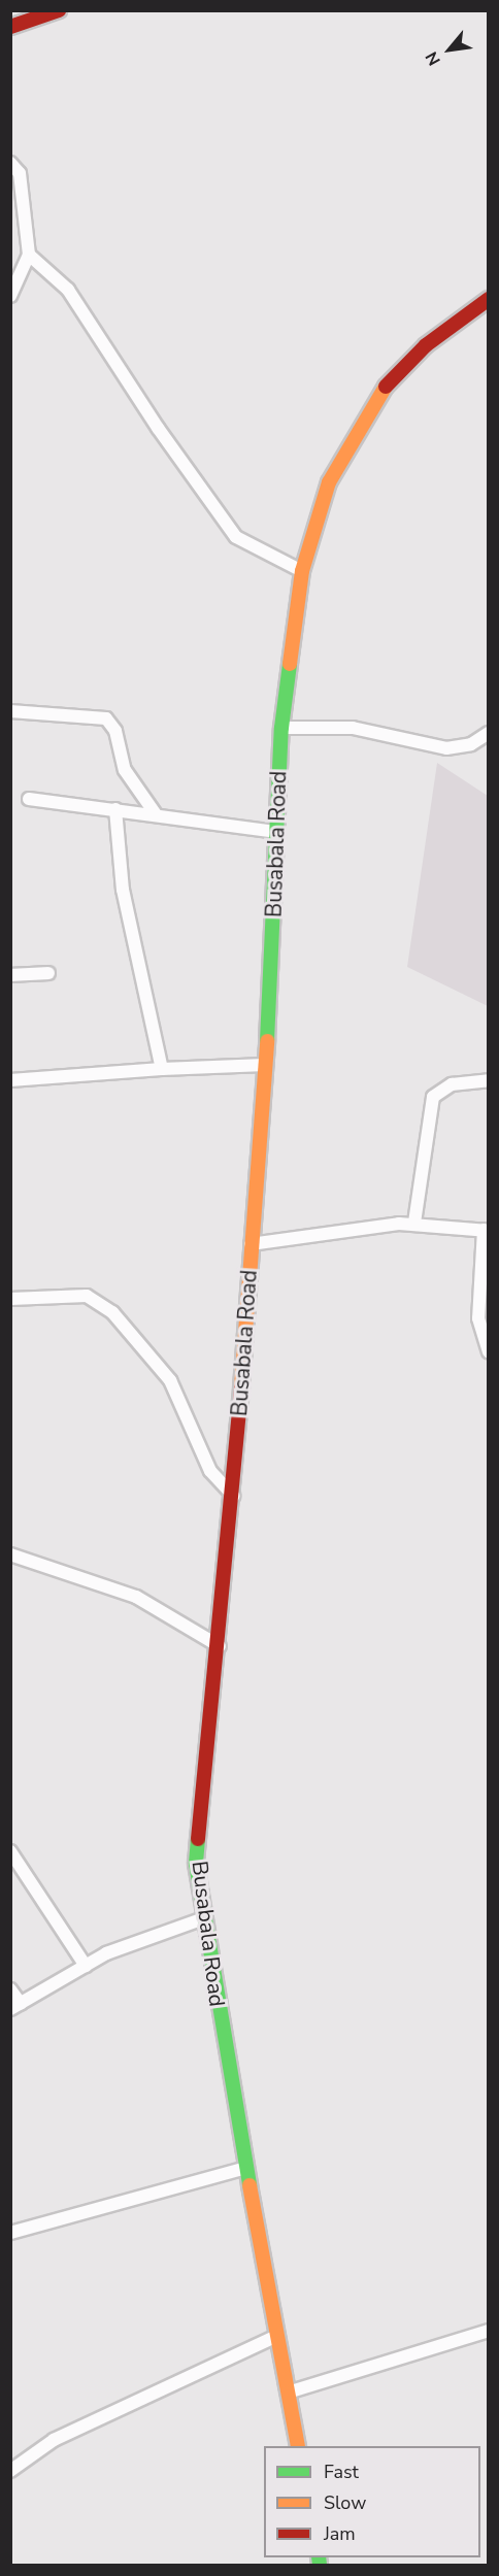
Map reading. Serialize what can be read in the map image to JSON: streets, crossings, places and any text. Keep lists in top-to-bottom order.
{
  "streets": {
    "main road": ["Busabala Road"]
  },
  "legend": ["Fast", "Slow", "Jam"],
  "north": "bottom left"
}
